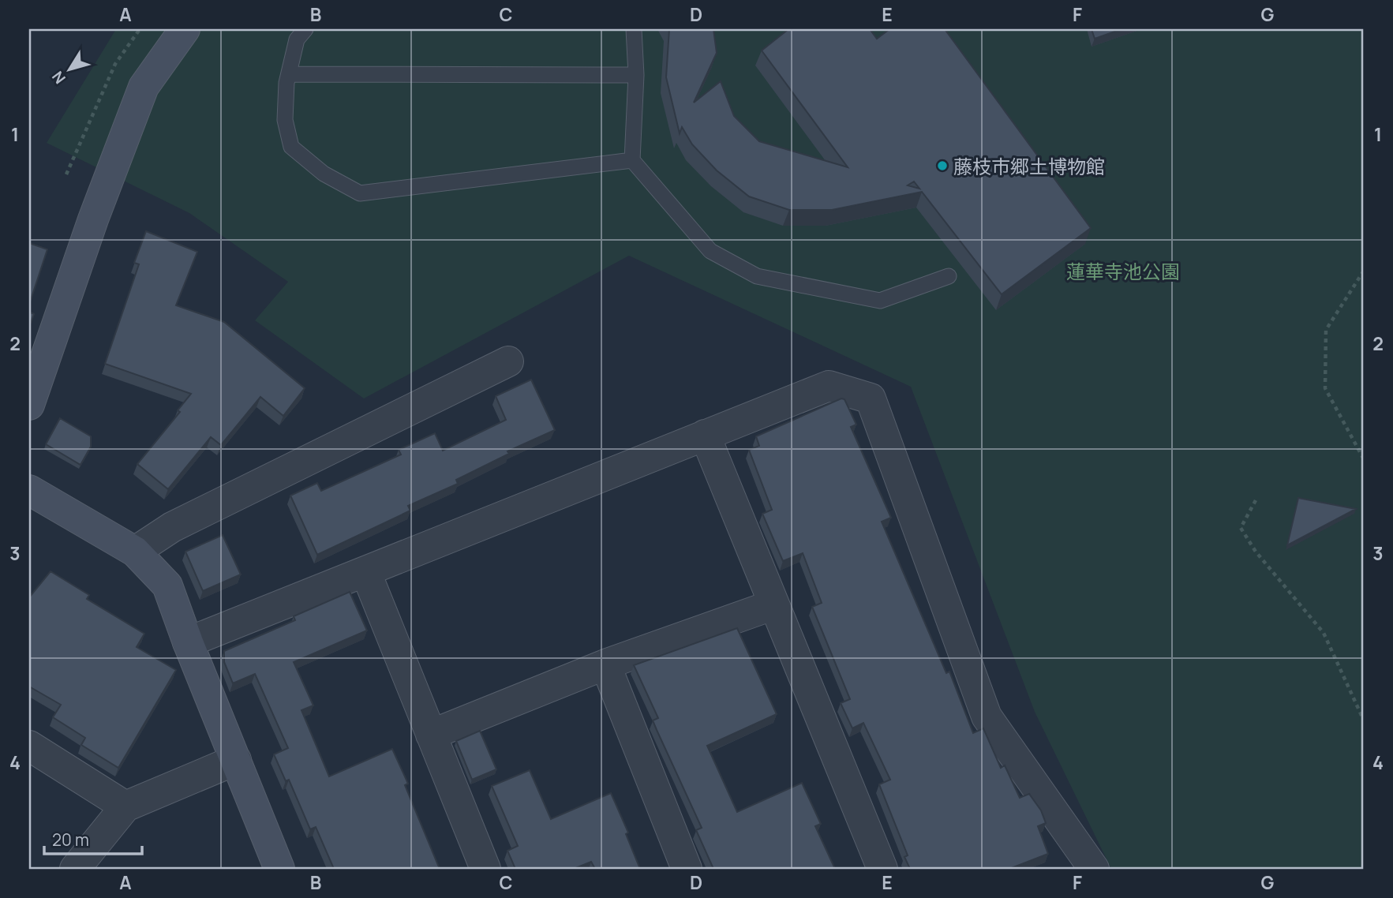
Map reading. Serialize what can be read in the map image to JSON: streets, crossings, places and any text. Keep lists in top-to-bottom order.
{
  "parks": ["蓮華寺池公園"],
  "places": ["藤枝市郷土博物館"],
  "scale_bar": "20 m",
  "north": "bottom left",
  "grid": {
    "columns": [
      "A",
      "B",
      "C",
      "D",
      "E",
      "F",
      "G"
    ],
    "rows": [
      "1",
      "2",
      "3",
      "4"
    ]
  }
}
